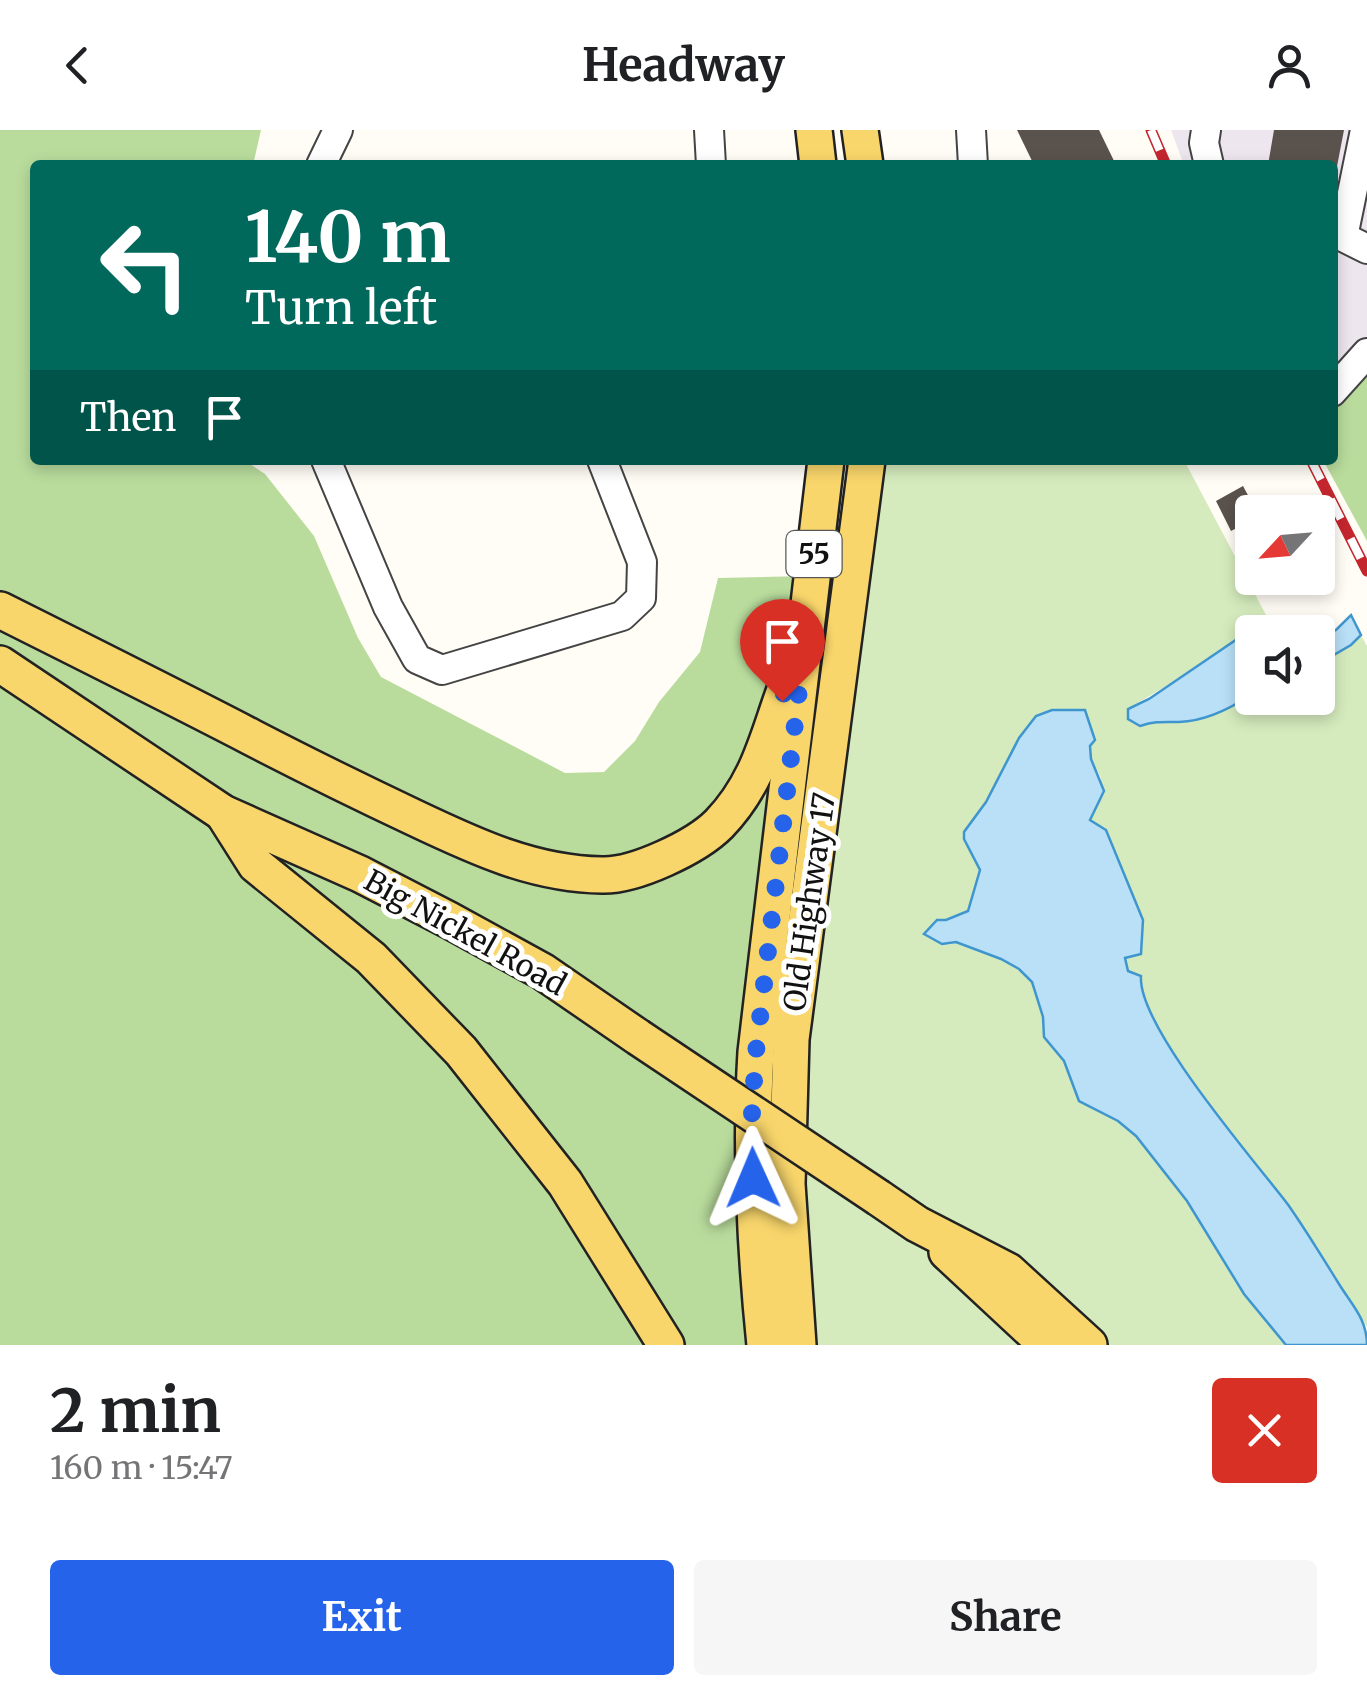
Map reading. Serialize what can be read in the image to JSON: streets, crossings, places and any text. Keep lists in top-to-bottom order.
{
  "streets": {
    "main road": ["55", "Old Highway 17", "Big Nickel Road"]
  },
  "north": "bottom left",
  "page": {
    "header": "Headway",
    "turn": ["140 m", "Turn left"],
    "then": "Then",
    "heading": ["2 min", "160 m · 15:47"],
    "buttons": ["Exit", "Share"]
  }
}
